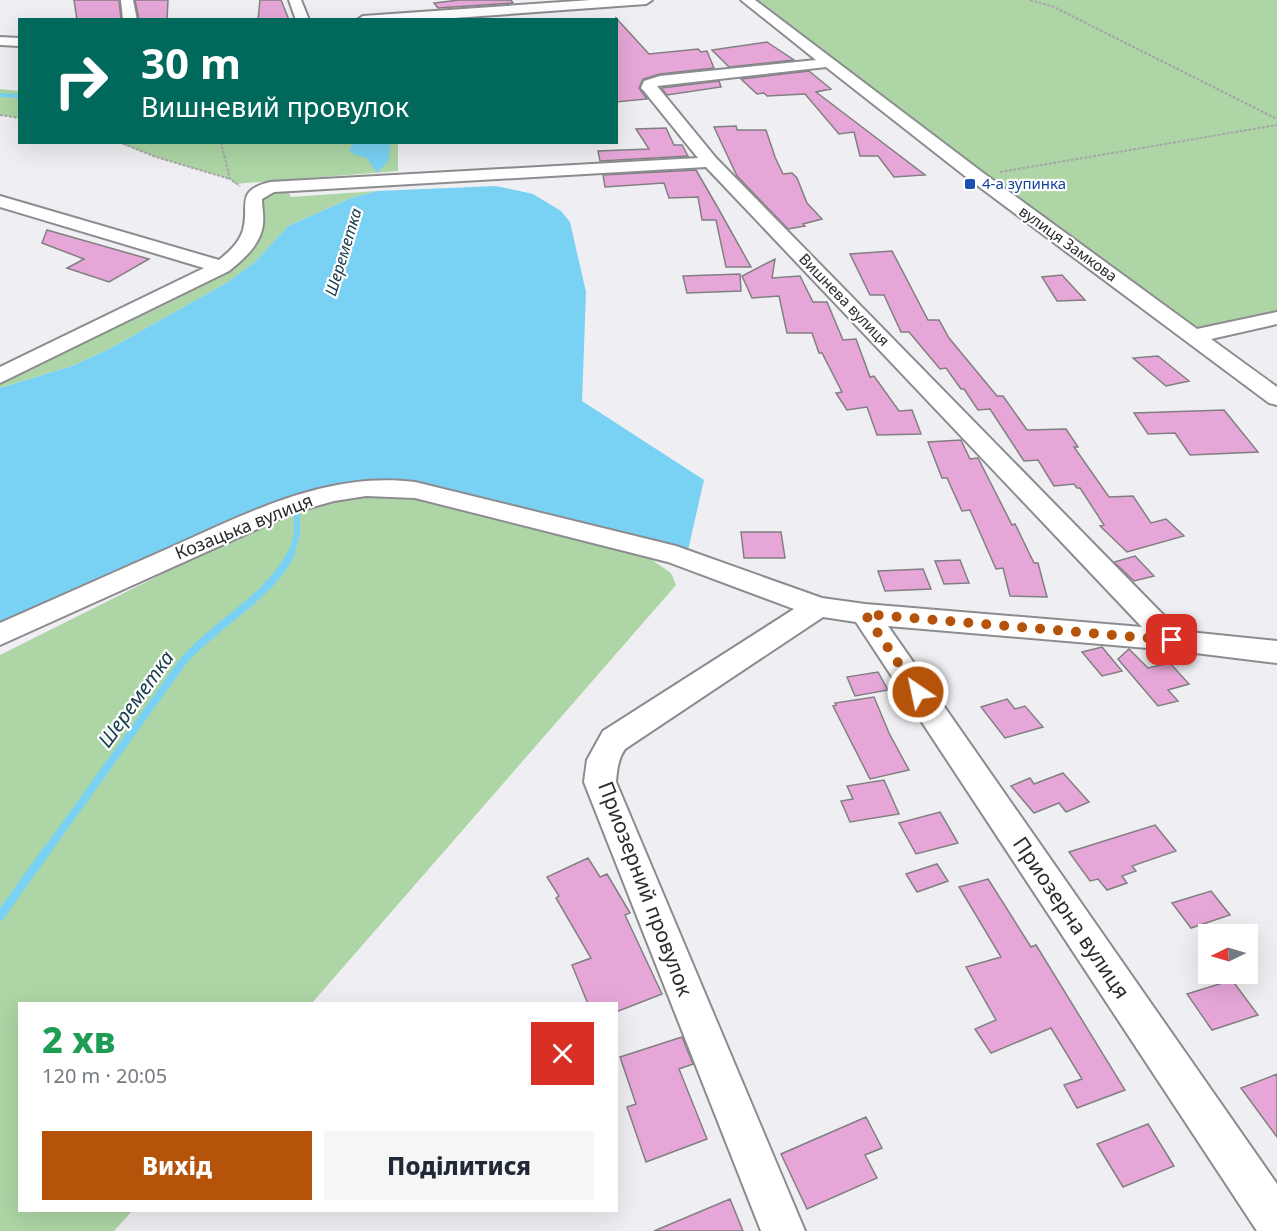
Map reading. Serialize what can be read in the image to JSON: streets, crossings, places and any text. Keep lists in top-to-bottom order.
{
  "streets": {
    "street": [
      "вулиця Замкова",
      "Вишнева вулиця",
      "Козацька вулиця",
      "Приозерний провулок",
      "Приозерна вулиця"
    ]
  },
  "crossings": [
    ["вулиця Замкова", "Вишнева вулиця"],
    ["Вишнева вулиця", "Козацька вулиця"],
    ["Козацька вулиця", "Приозерний провулок"],
    ["Козацька вулиця", "Приозерна вулиця"]
  ],
  "water": ["Шереметка"],
  "places": {
    "transit": ["4-а зупинка"]
  },
  "north": "left",
  "page": {
    "turn": ["30 m", "Вишневий провулок"],
    "heading": ["2 хв", "120 m · 20:05"],
    "buttons": ["Вихід", "Поділитися"]
  }
}
